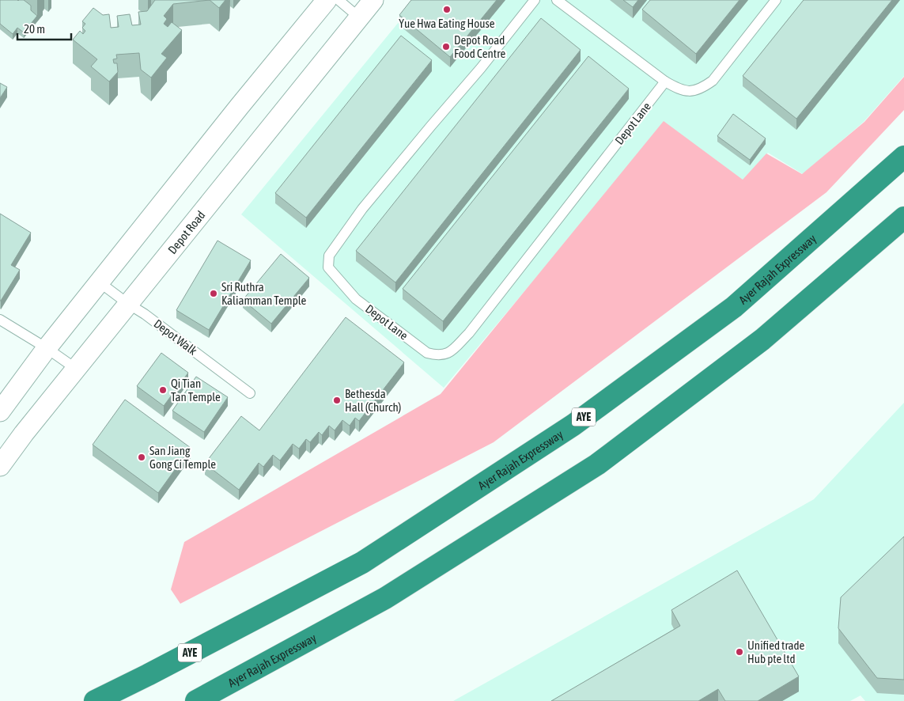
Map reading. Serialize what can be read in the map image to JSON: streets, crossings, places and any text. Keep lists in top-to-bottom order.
{
  "streets": {
    "highway": ["Ayer Rajah Expressway", "AYE"],
    "street": ["Depot Road"],
    "lane": ["Depot Lane", "Depot Walk"]
  },
  "crossings": [
    ["Depot Road", "Depot Walk"]
  ],
  "places": [
    "Yue Hwa Eating House",
    "Depot Road Food Centre",
    "Sri Ruthra Kaliamman Temple",
    "Qi Tian Tan Temple",
    "Bethesda Hall (Church)",
    "San Jiang Gong Ci Temple",
    "Unified trade Hub pte ltd"
  ],
  "scale_bar": "20 m"
}
